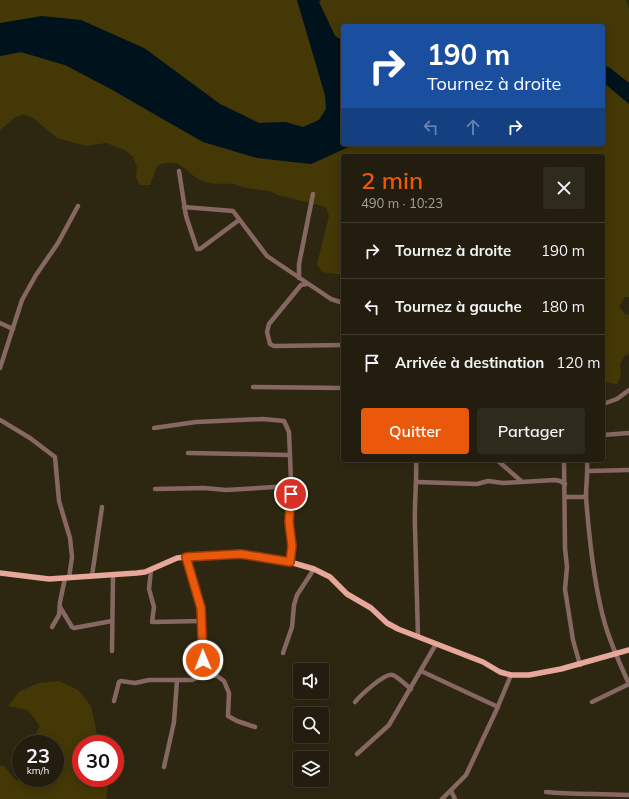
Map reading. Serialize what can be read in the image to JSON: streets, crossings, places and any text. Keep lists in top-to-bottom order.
{
  "page": {
    "turn": ["190 m", "Tournez à droite"],
    "heading": ["2 min", "490 m · 10:23"],
    "list": [
      {
        "name": "Tournez à droite",
        "value": "190 m"
      },
      {
        "name": "Tournez à gauche",
        "value": "180 m"
      },
      {
        "name": "Arrivée à destination",
        "value": "120 m"
      }
    ],
    "buttons": ["Quitter", "Partager"],
    "speed": "23 km/h",
    "limit": "30"
  }
}
